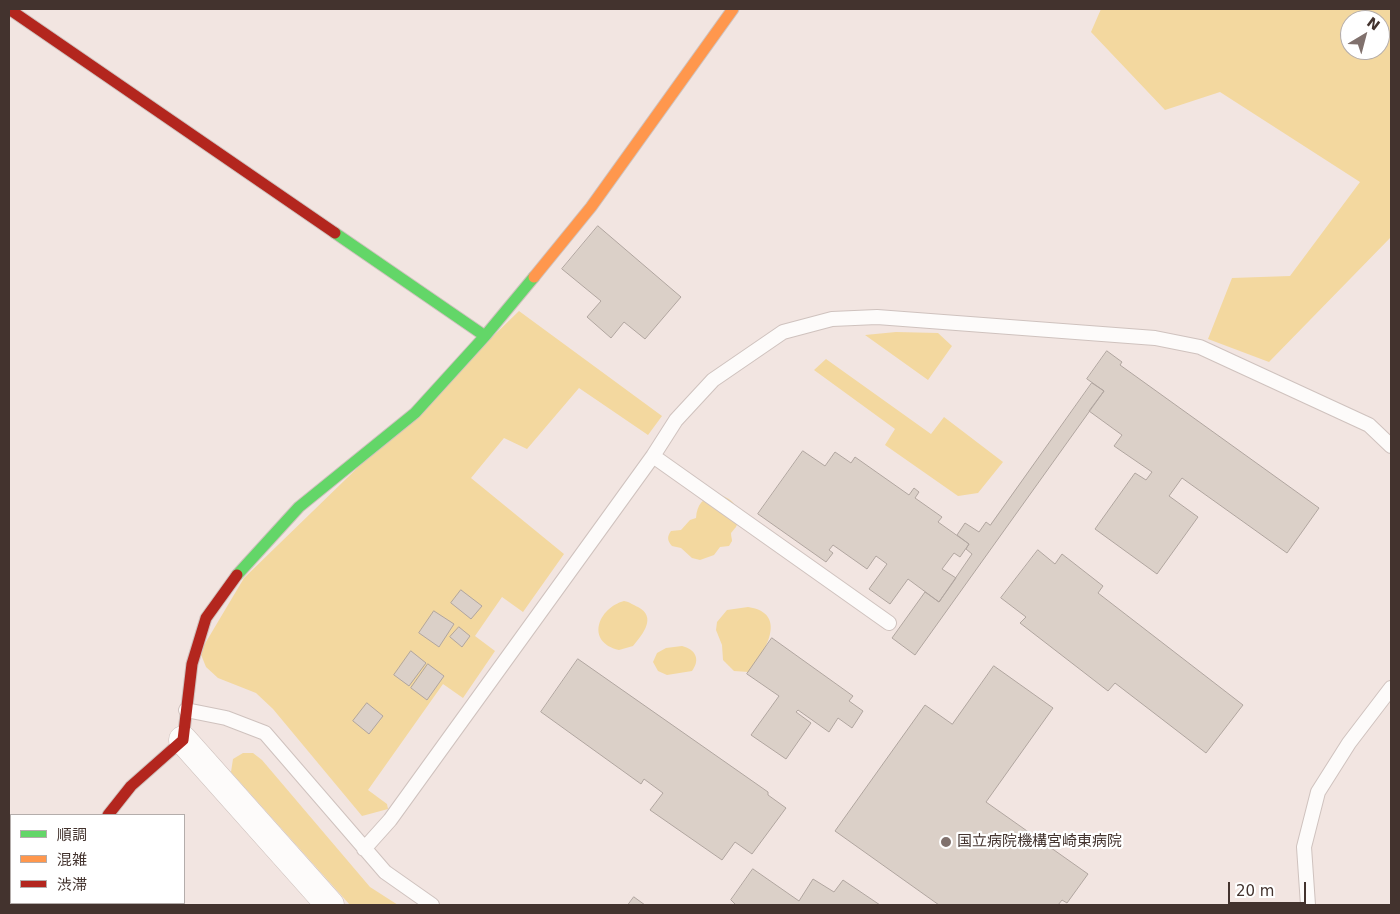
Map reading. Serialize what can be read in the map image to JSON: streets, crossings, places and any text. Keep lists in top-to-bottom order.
{
  "places": ["国立病院機構宮崎東病院"],
  "legend": ["順調", "混雑", "渋滞"],
  "scale_bar": "20 m",
  "north": "top right"
}
